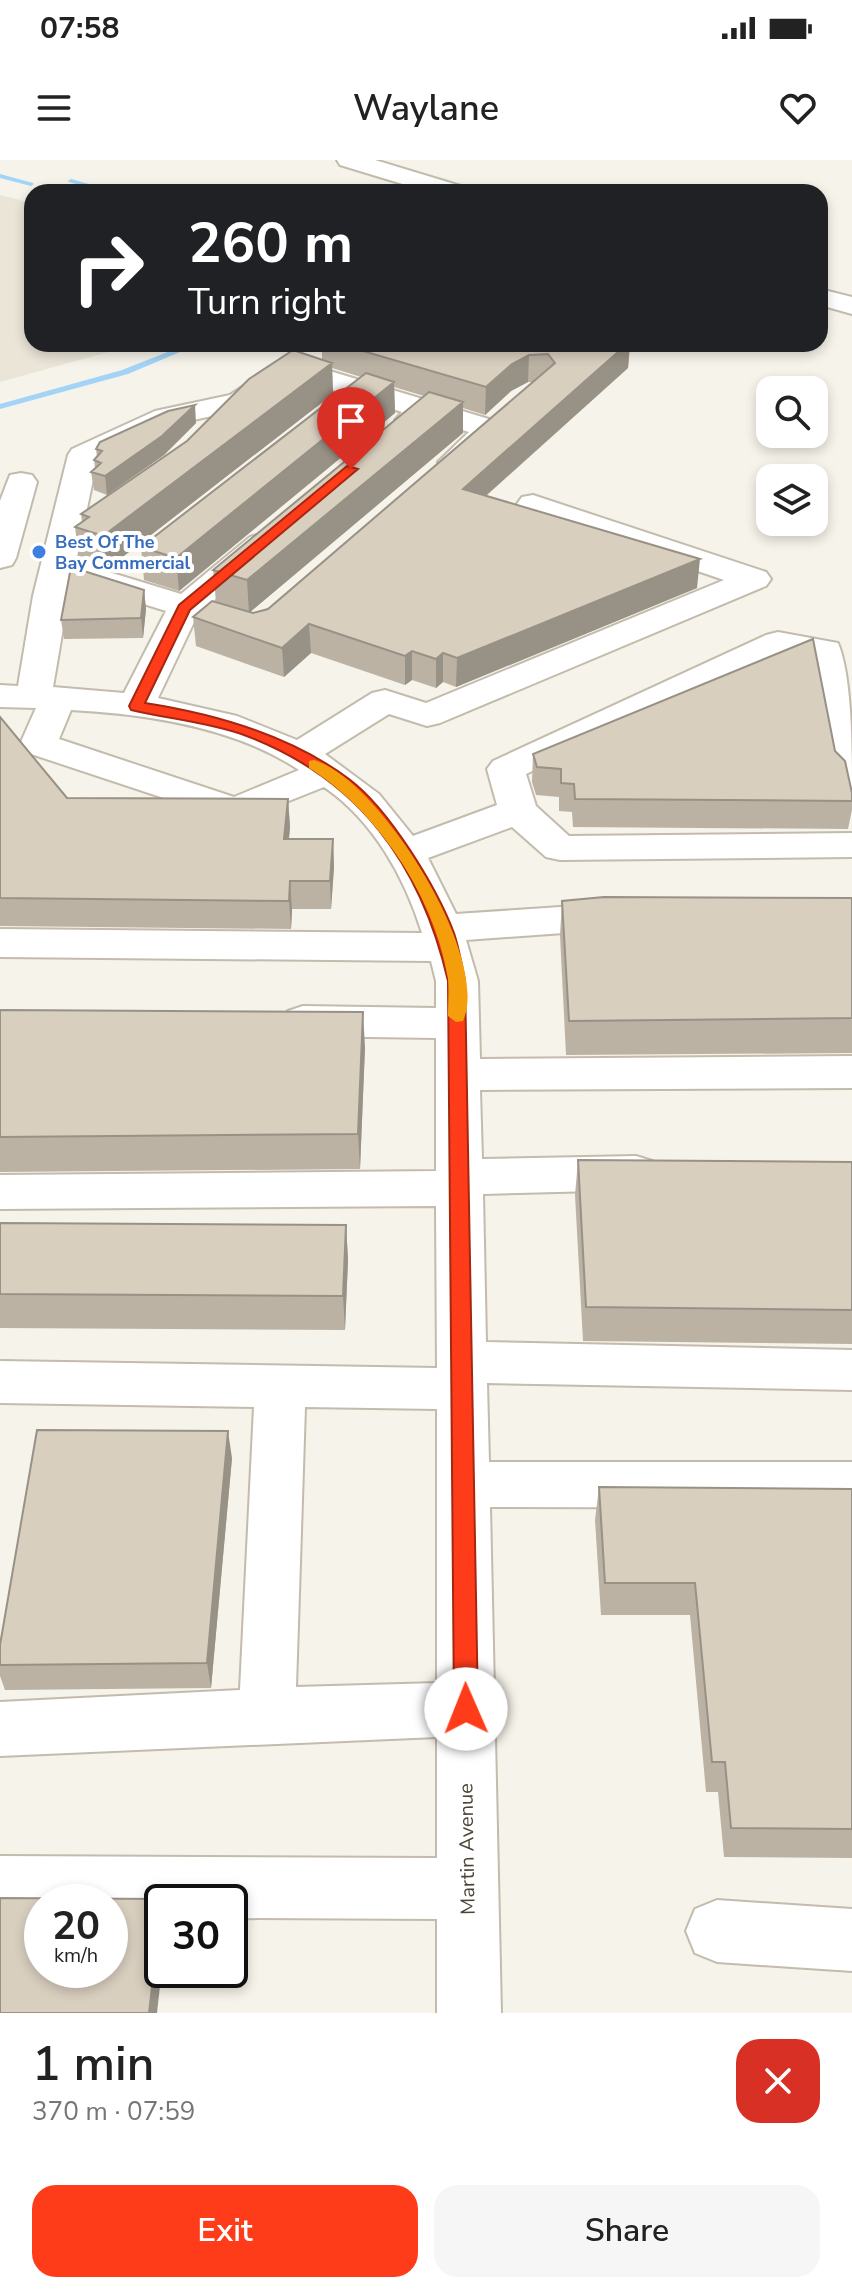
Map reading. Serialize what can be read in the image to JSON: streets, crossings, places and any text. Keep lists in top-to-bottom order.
{
  "streets": {
    "street": ["Martin Avenue"]
  },
  "places": ["Best Of The Bay Commercial"],
  "page": {
    "status": "07:58",
    "header": "Waylane",
    "turn": ["260 m", "Turn right"],
    "speed": "20 km/h",
    "limit": "30",
    "heading": ["1 min", "370 m · 07:59"],
    "buttons": ["Exit", "Share"]
  }
}
